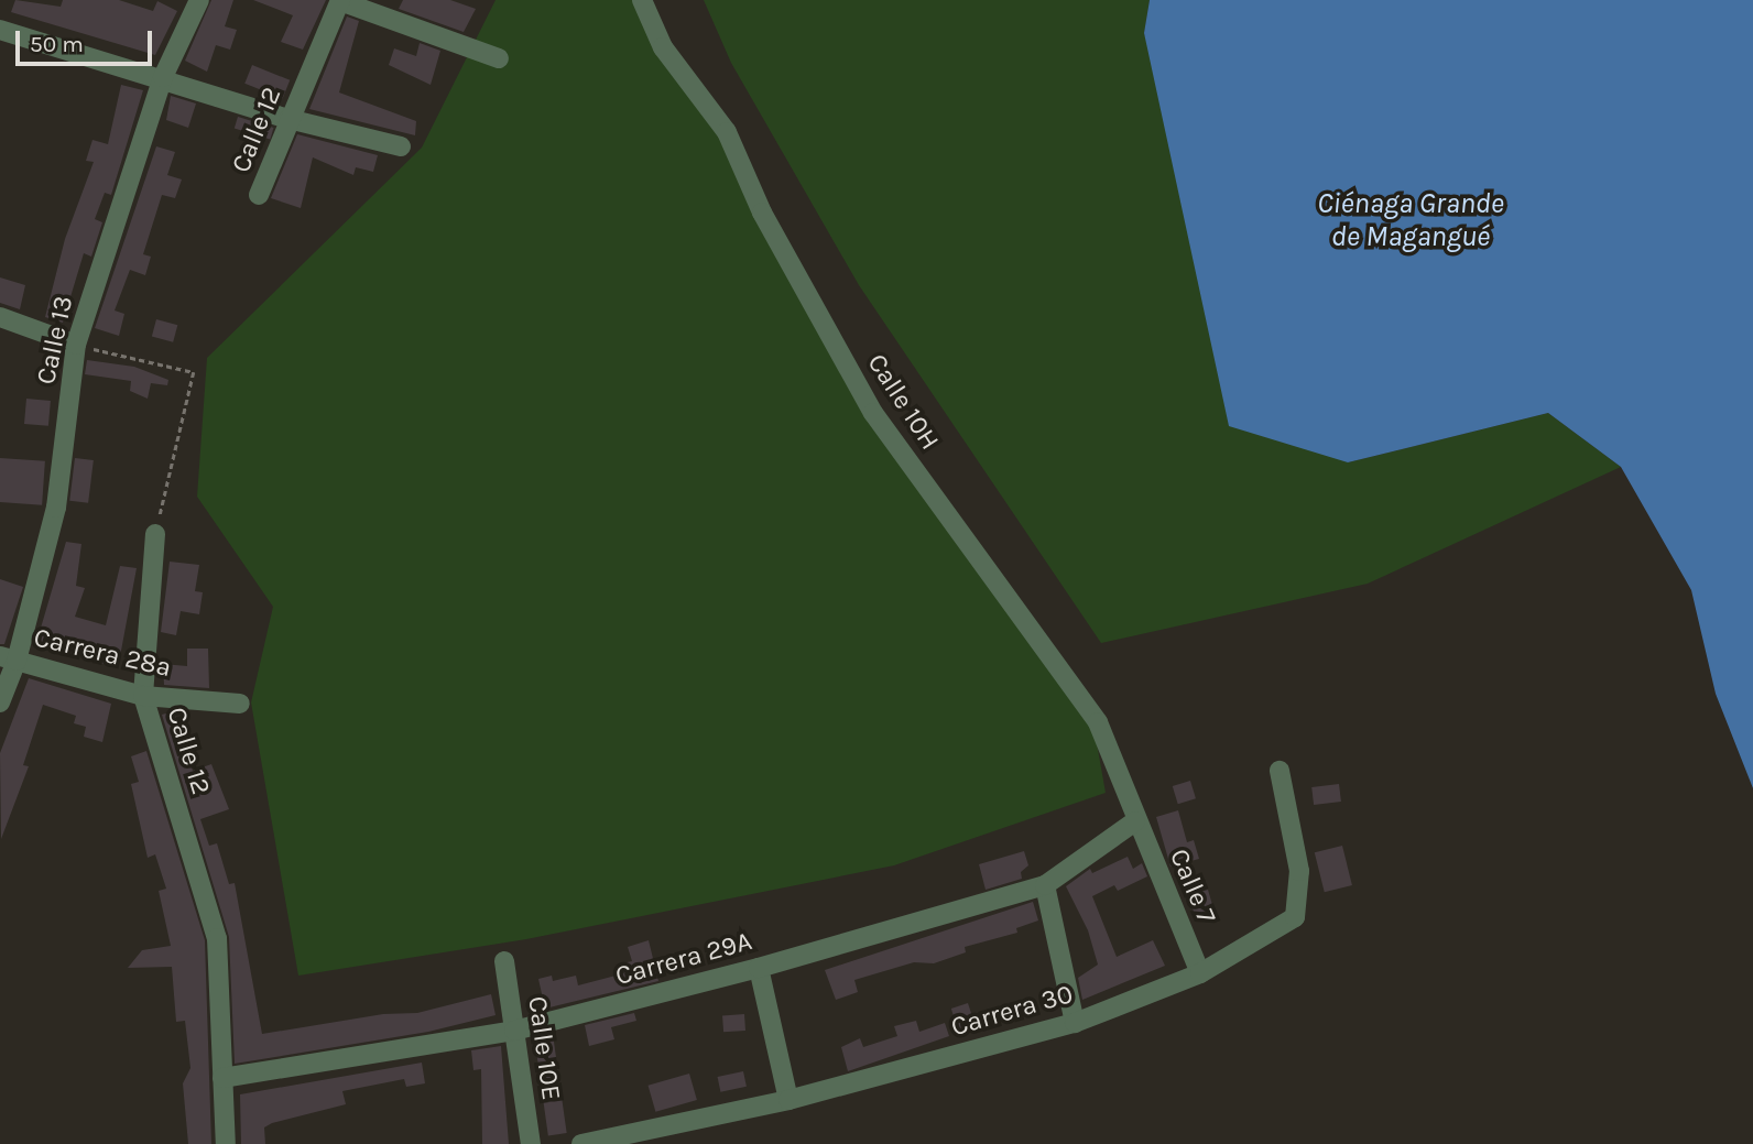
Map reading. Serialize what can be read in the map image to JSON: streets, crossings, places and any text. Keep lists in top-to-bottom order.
{
  "streets": {
    "street": [
      "Calle 12",
      "Calle 13",
      "Calle 10H",
      "Carrera 28a",
      "Calle 7",
      "Carrera 29A",
      "Carrera 30",
      "Calle 10E"
    ]
  },
  "crossings": [
    ["Calle 12", "Carrera 28a"],
    ["Calle 12", "Carrera 29A"],
    ["Calle 13", "Carrera 28a"],
    ["Calle 10H", "Calle 7"],
    ["Calle 10H", "Carrera 29A"],
    ["Calle 7", "Carrera 29A"],
    ["Calle 7", "Carrera 30"],
    ["Carrera 29A", "Calle 10E"]
  ],
  "water": ["Ciénaga Grande de Magangué"],
  "scale_bar": "50 m"
}
